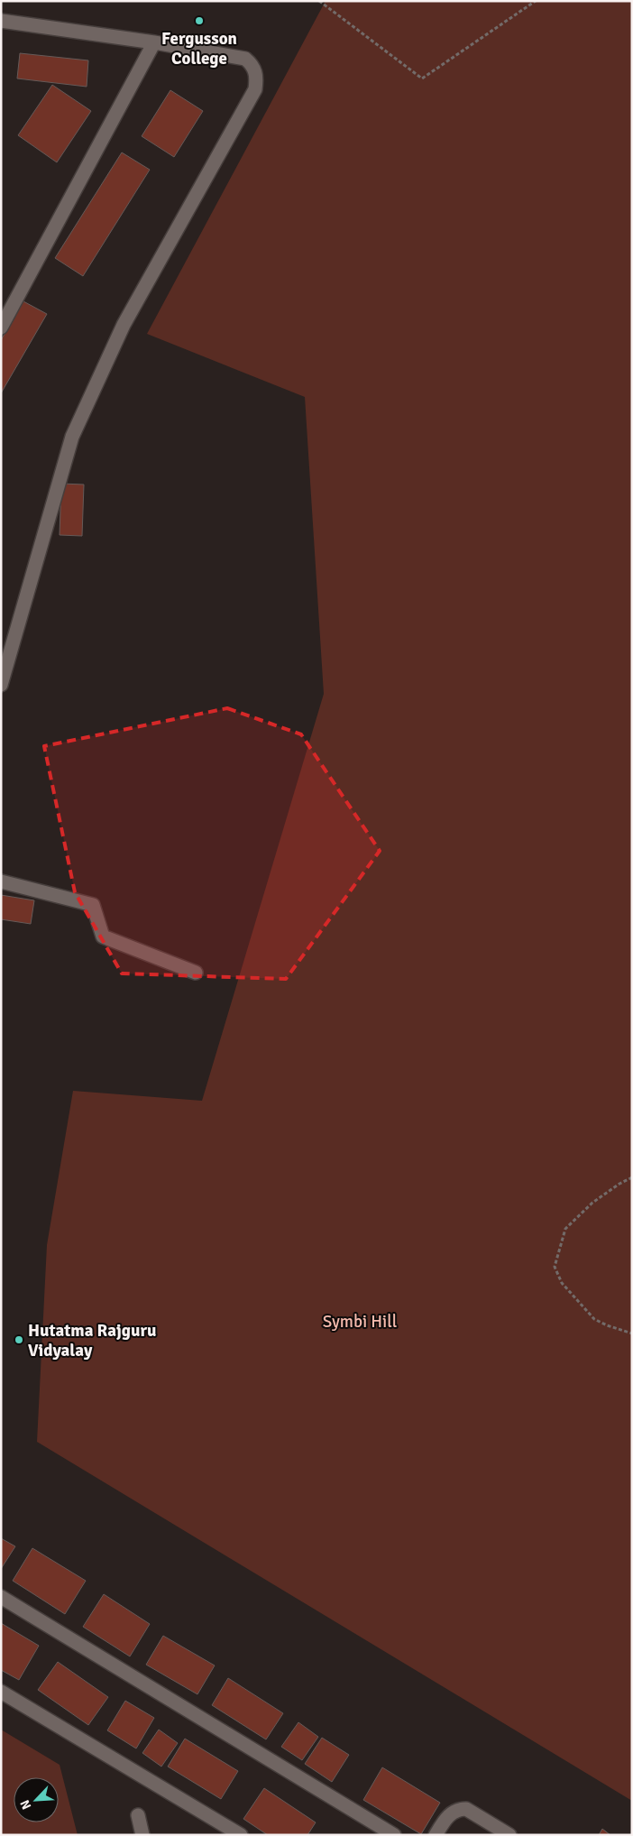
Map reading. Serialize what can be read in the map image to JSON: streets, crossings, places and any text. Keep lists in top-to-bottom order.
{
  "parks": ["Symbi Hill"],
  "places": ["Fergusson College", "Hutatma Rajguru Vidyalay"],
  "north": "bottom left"
}
